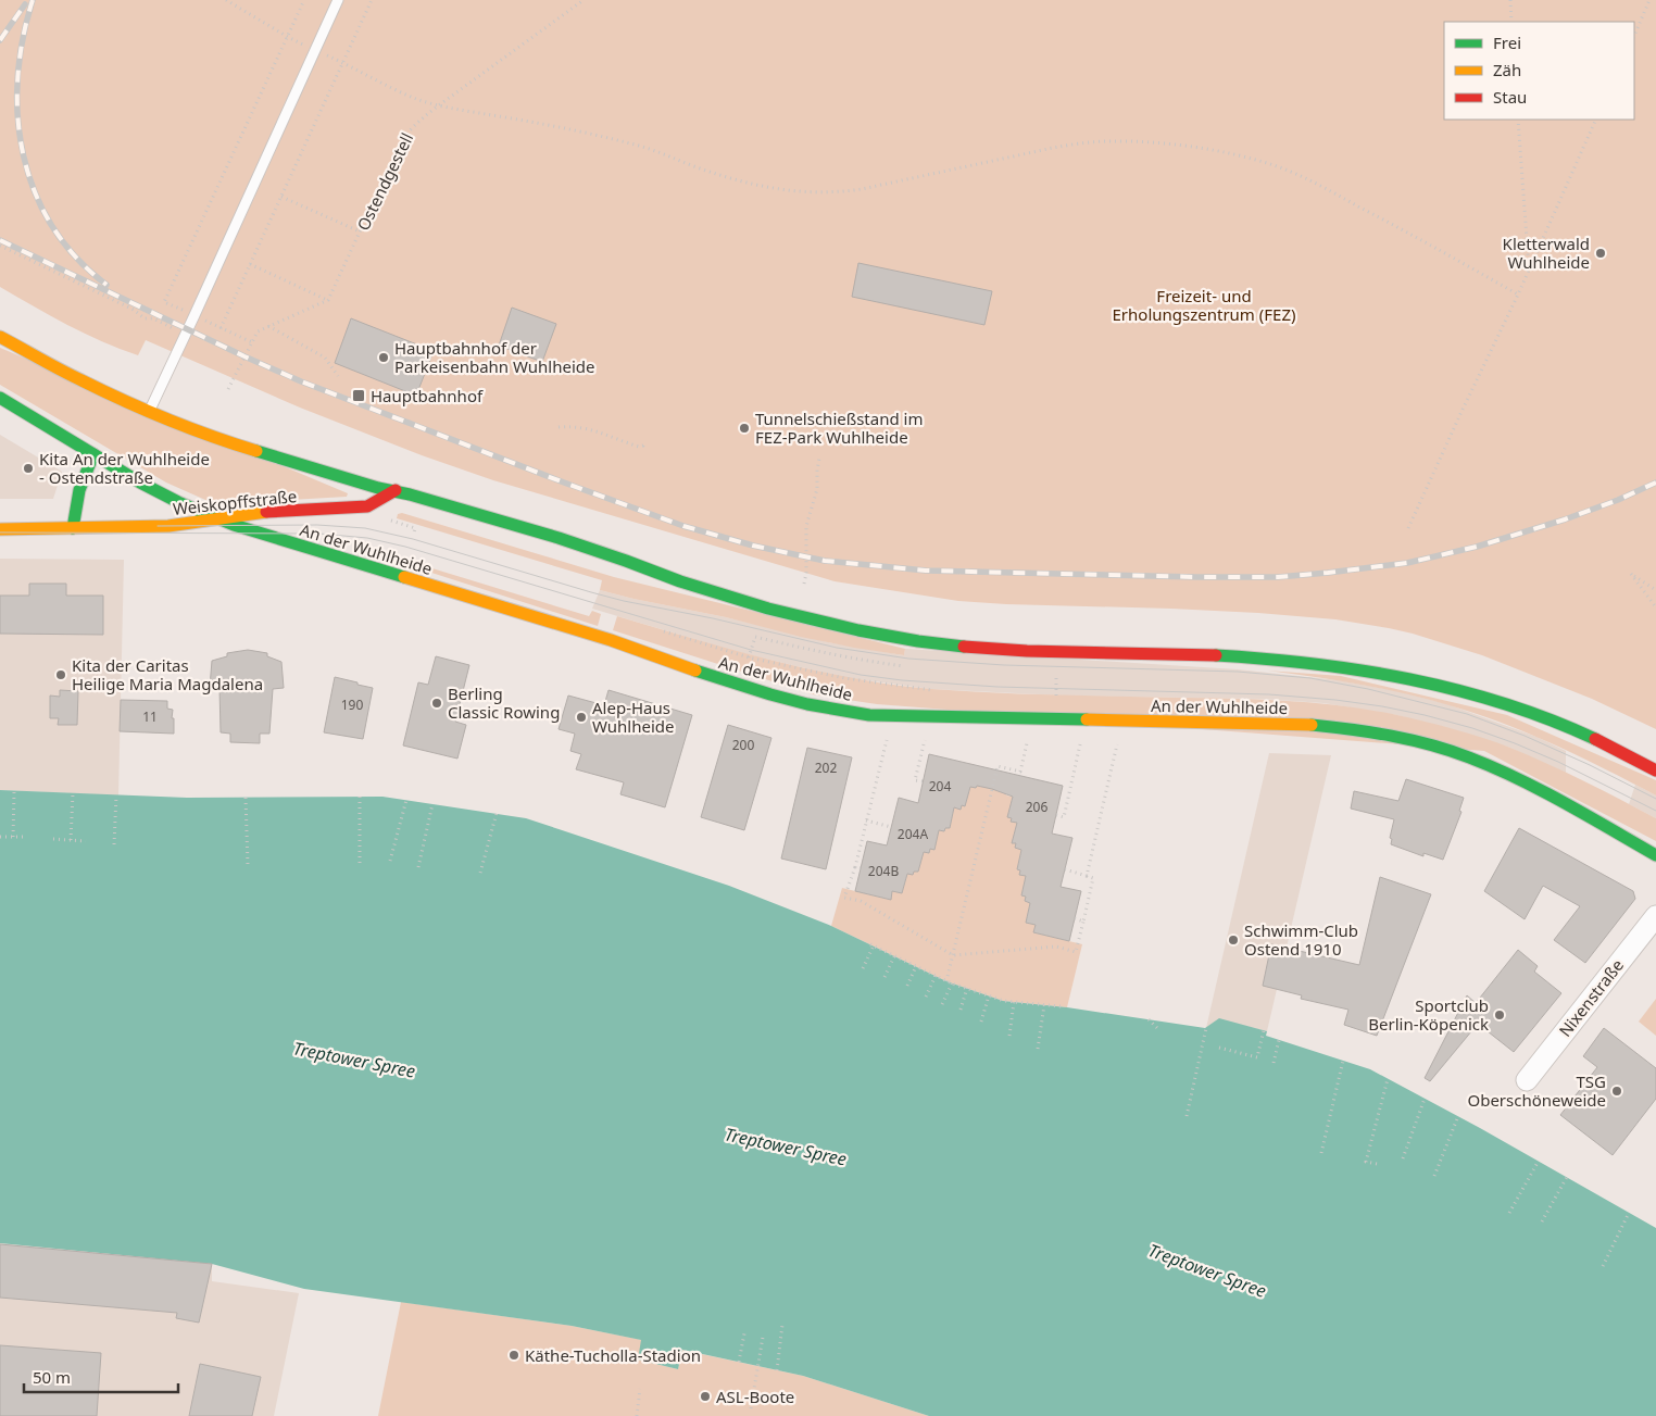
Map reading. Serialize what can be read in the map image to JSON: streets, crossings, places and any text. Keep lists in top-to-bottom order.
{
  "streets": {
    "main road": ["Weiskopffstraße", "An der Wuhlheide"],
    "street": ["Nixenstraße"],
    "path": ["Ostendgestell"]
  },
  "crossings": [
    ["Weiskopffstraße", "An der Wuhlheide"]
  ],
  "water": ["Treptower Spree"],
  "parks": ["Freizeit- und Erholungszentrum (FEZ)"],
  "places": {
    "other": [
      "Kletterwald Wuhlheide",
      "Hauptbahnhof der Parkeisenbahn Wuhlheide",
      "Tunnelschießstand im FEZ-Park Wuhlheide",
      "Kita An der Wuhlheide - Ostendstraße",
      "Kita der Caritas Heilige Maria Magdalena",
      "Berling Classic Rowing",
      "Alep-Haus Wuhlheide",
      "Schwimm-Club Ostend 1910",
      "Sportclub Berlin-Köpenick",
      "TSG Oberschöneweide",
      "Käthe-Tucholla-Stadion",
      "ASL-Boote"
    ],
    "transit": ["Hauptbahnhof"]
  },
  "house_numbers": [
    "190",
    "11",
    "200",
    "202",
    "204",
    "206",
    "204A",
    "204B"
  ],
  "legend": ["Frei", "Zäh", "Stau"],
  "scale_bar": "50 m"
}
